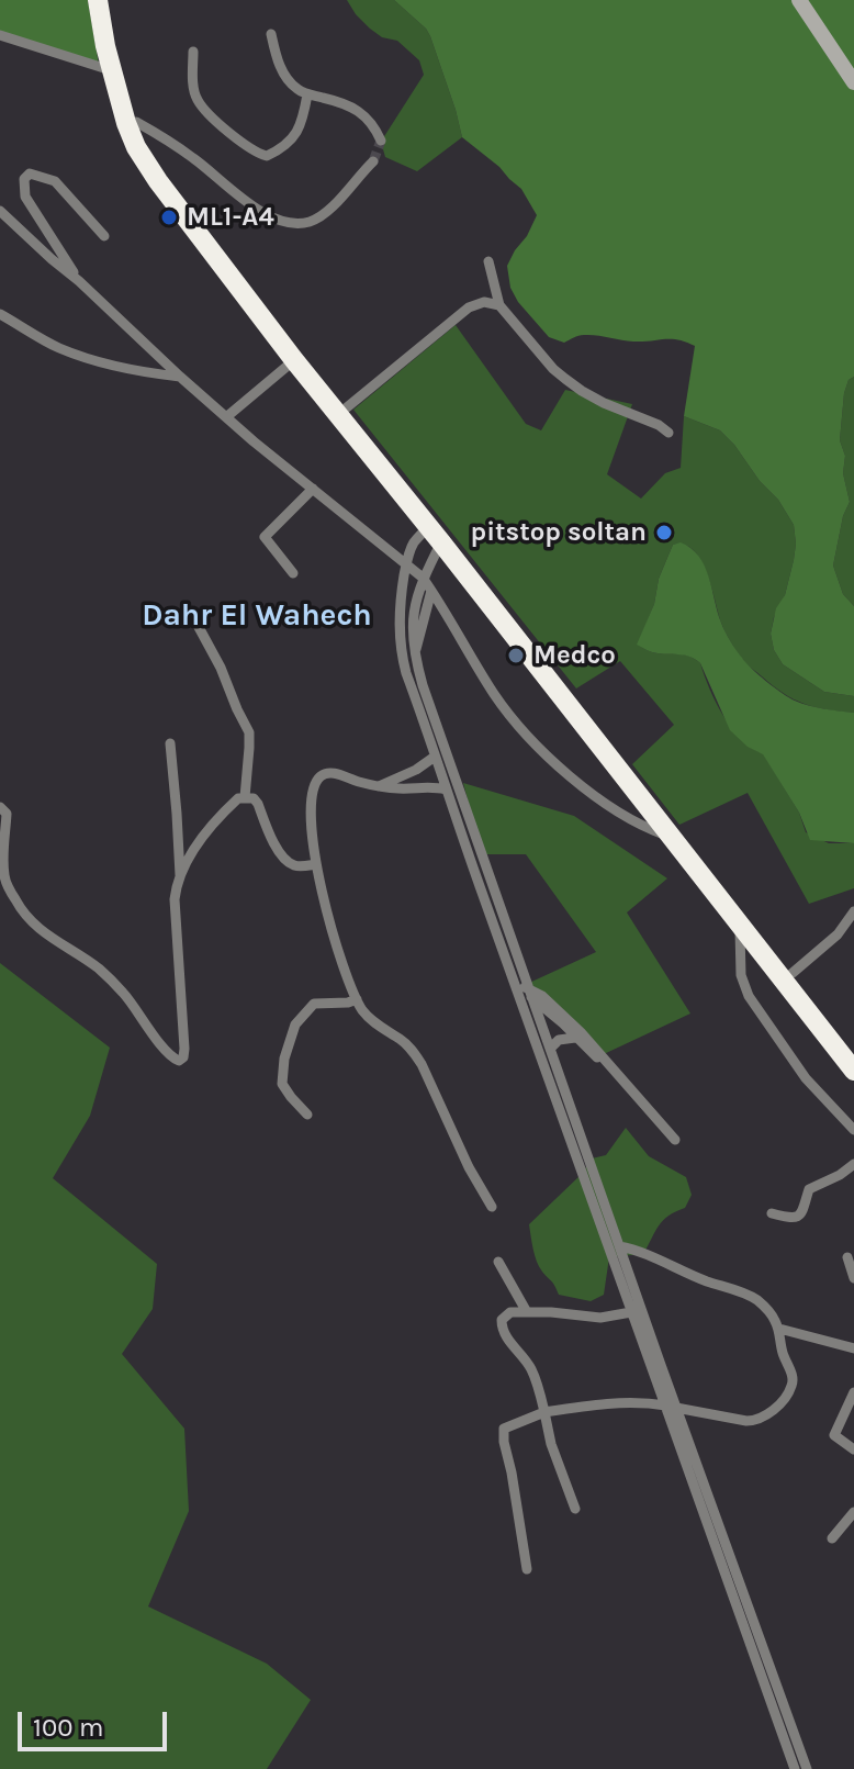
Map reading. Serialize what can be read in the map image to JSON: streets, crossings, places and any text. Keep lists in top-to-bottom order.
{
  "districts": ["Dahr El Wahech"],
  "places": ["ML1-A4", "pitstop soltan", "Medco"],
  "scale_bar": "100 m"
}
